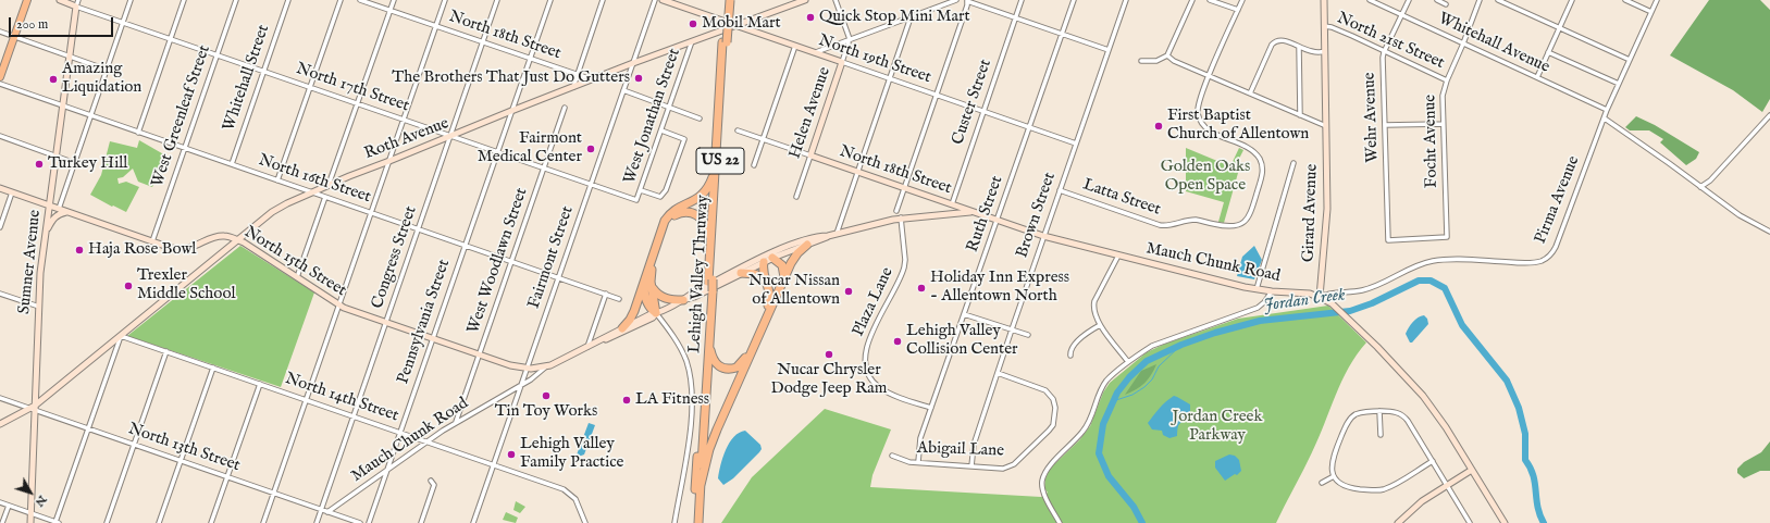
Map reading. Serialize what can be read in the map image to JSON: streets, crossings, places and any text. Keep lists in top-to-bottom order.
{
  "streets": {
    "highway": ["US 22", "Lehigh Valley Thruway"],
    "main road": [
      "North 18th Street",
      "North 19th Street",
      "North 17th Street",
      "Custer Street",
      "Helen Avenue",
      "Roth Avenue",
      "Girard Avenue",
      "Sumner Avenue",
      "North 15th Street",
      "Mauch Chunk Road"
    ],
    "street": [
      "North 21st Street",
      "Whitehall Avenue",
      "Whitehall Street",
      "West Greenleaf Street",
      "West Jonathan Street",
      "Wehr Avenue",
      "Focht Avenue",
      "North 16th Street",
      "Latta Street",
      "Pirma Avenue",
      "Ruth Street",
      "Brown Street",
      "Congress Street",
      "Fairmont Street",
      "West Woodlawn Street",
      "Plaza Lane",
      "Pennsylvania Street",
      "North 14th Street",
      "North 13th Street",
      "Abigail Lane"
    ]
  },
  "crossings": [
    ["North 18th Street", "Custer Street"],
    ["North 18th Street", "Helen Avenue"],
    ["North 18th Street", "Roth Avenue"],
    ["North 18th Street", "Ruth Street"],
    ["North 18th Street", "Brown Street"],
    ["North 18th Street", "Congress Street"],
    ["North 18th Street", "Mauch Chunk Road"],
    ["North 18th Street", "Pennsylvania Street"],
    ["North 21st Street", "Wehr Avenue"],
    ["North 21st Street", "Focht Avenue"],
    ["North 21st Street", "Girard Avenue"],
    ["Whitehall Avenue", "Wehr Avenue"],
    ["Whitehall Avenue", "Focht Avenue"],
    ["Whitehall Avenue", "Pirma Avenue"],
    ["North 19th Street", "Custer Street"],
    ["North 19th Street", "Helen Avenue"],
    ["North 19th Street", "Roth Avenue"],
    ["North 19th Street", "Ruth Street"],
    ["North 19th Street", "Brown Street"],
    ["Whitehall Street", "North 17th Street"],
    ["Whitehall Street", "North 16th Street"],
    ["North 17th Street", "West Greenleaf Street"],
    ["North 17th Street", "West Jonathan Street"],
    ["North 17th Street", "Roth Avenue"],
    ["North 17th Street", "Congress Street"],
    ["North 17th Street", "Fairmont Street"],
    ["North 17th Street", "West Woodlawn Street"],
    ["North 17th Street", "Sumner Avenue"],
    ["North 17th Street", "Pennsylvania Street"],
    ["Custer Street", "Mauch Chunk Road"],
    ["West Greenleaf Street", "North 16th Street"],
    ["West Greenleaf Street", "North 15th Street"],
    ["West Jonathan Street", "Roth Avenue"],
    ["Wehr Avenue", "Focht Avenue"],
    ["Roth Avenue", "North 16th Street"],
    ["Roth Avenue", "Congress Street"],
    ["Roth Avenue", "Fairmont Street"],
    ["Roth Avenue", "Sumner Avenue"],
    ["Roth Avenue", "North 15th Street"],
    ["Roth Avenue", "Pennsylvania Street"],
    ["Roth Avenue", "North 14th Street"],
    ["Roth Avenue", "North 13th Street"],
    ["North 16th Street", "Congress Street"],
    ["North 16th Street", "Fairmont Street"],
    ["North 16th Street", "West Woodlawn Street"],
    ["North 16th Street", "Sumner Avenue"],
    ["North 16th Street", "Pennsylvania Street"],
    ["Latta Street", "Brown Street"],
    ["Pirma Avenue", "Girard Avenue"],
    ["Pirma Avenue", "Mauch Chunk Road"],
    ["Girard Avenue", "Mauch Chunk Road"],
    ["Ruth Street", "Plaza Lane"],
    ["Ruth Street", "Abigail Lane"],
    ["Brown Street", "Mauch Chunk Road"],
    ["Brown Street", "Abigail Lane"],
    ["Congress Street", "North 15th Street"],
    ["Congress Street", "North 14th Street"],
    ["Congress Street", "North 13th Street"],
    ["Fairmont Street", "North 15th Street"],
    ["Fairmont Street", "Mauch Chunk Road"],
    ["Fairmont Street", "North 14th Street"],
    ["West Woodlawn Street", "North 15th Street"],
    ["West Woodlawn Street", "Mauch Chunk Road"],
    ["Sumner Avenue", "North 15th Street"],
    ["Sumner Avenue", "North 13th Street"],
    ["North 15th Street", "Mauch Chunk Road"],
    ["North 15th Street", "Pennsylvania Street"],
    ["Mauch Chunk Road", "Plaza Lane"],
    ["Mauch Chunk Road", "Pennsylvania Street"],
    ["Mauch Chunk Road", "North 14th Street"],
    ["Mauch Chunk Road", "North 13th Street"],
    ["Pennsylvania Street", "North 14th Street"]
  ],
  "water": ["Jordan Creek"],
  "parks": ["Golden Oaks Open Space", "Jordan Creek Parkway"],
  "places": [
    "Quick Stop Mini Mart",
    "Mobil Mart",
    "The Brothers That Just Do Gutters",
    "Amazing Liquidation",
    "First Baptist Church of Allentown",
    "Fairmont Medical Center",
    "Turkey Hill",
    "Haja Rose Bowl",
    "Trexler Middle School",
    "Holiday Inn Express - Allentown North",
    "Nucar Nissan of Allentown",
    "Lehigh Valley Collision Center",
    "Nucar Chrysler Dodge Jeep Ram",
    "Tin Toy Works",
    "LA Fitness",
    "Lehigh Valley Family Practice"
  ],
  "scale_bar": "200 m",
  "north": "bottom right"
}
